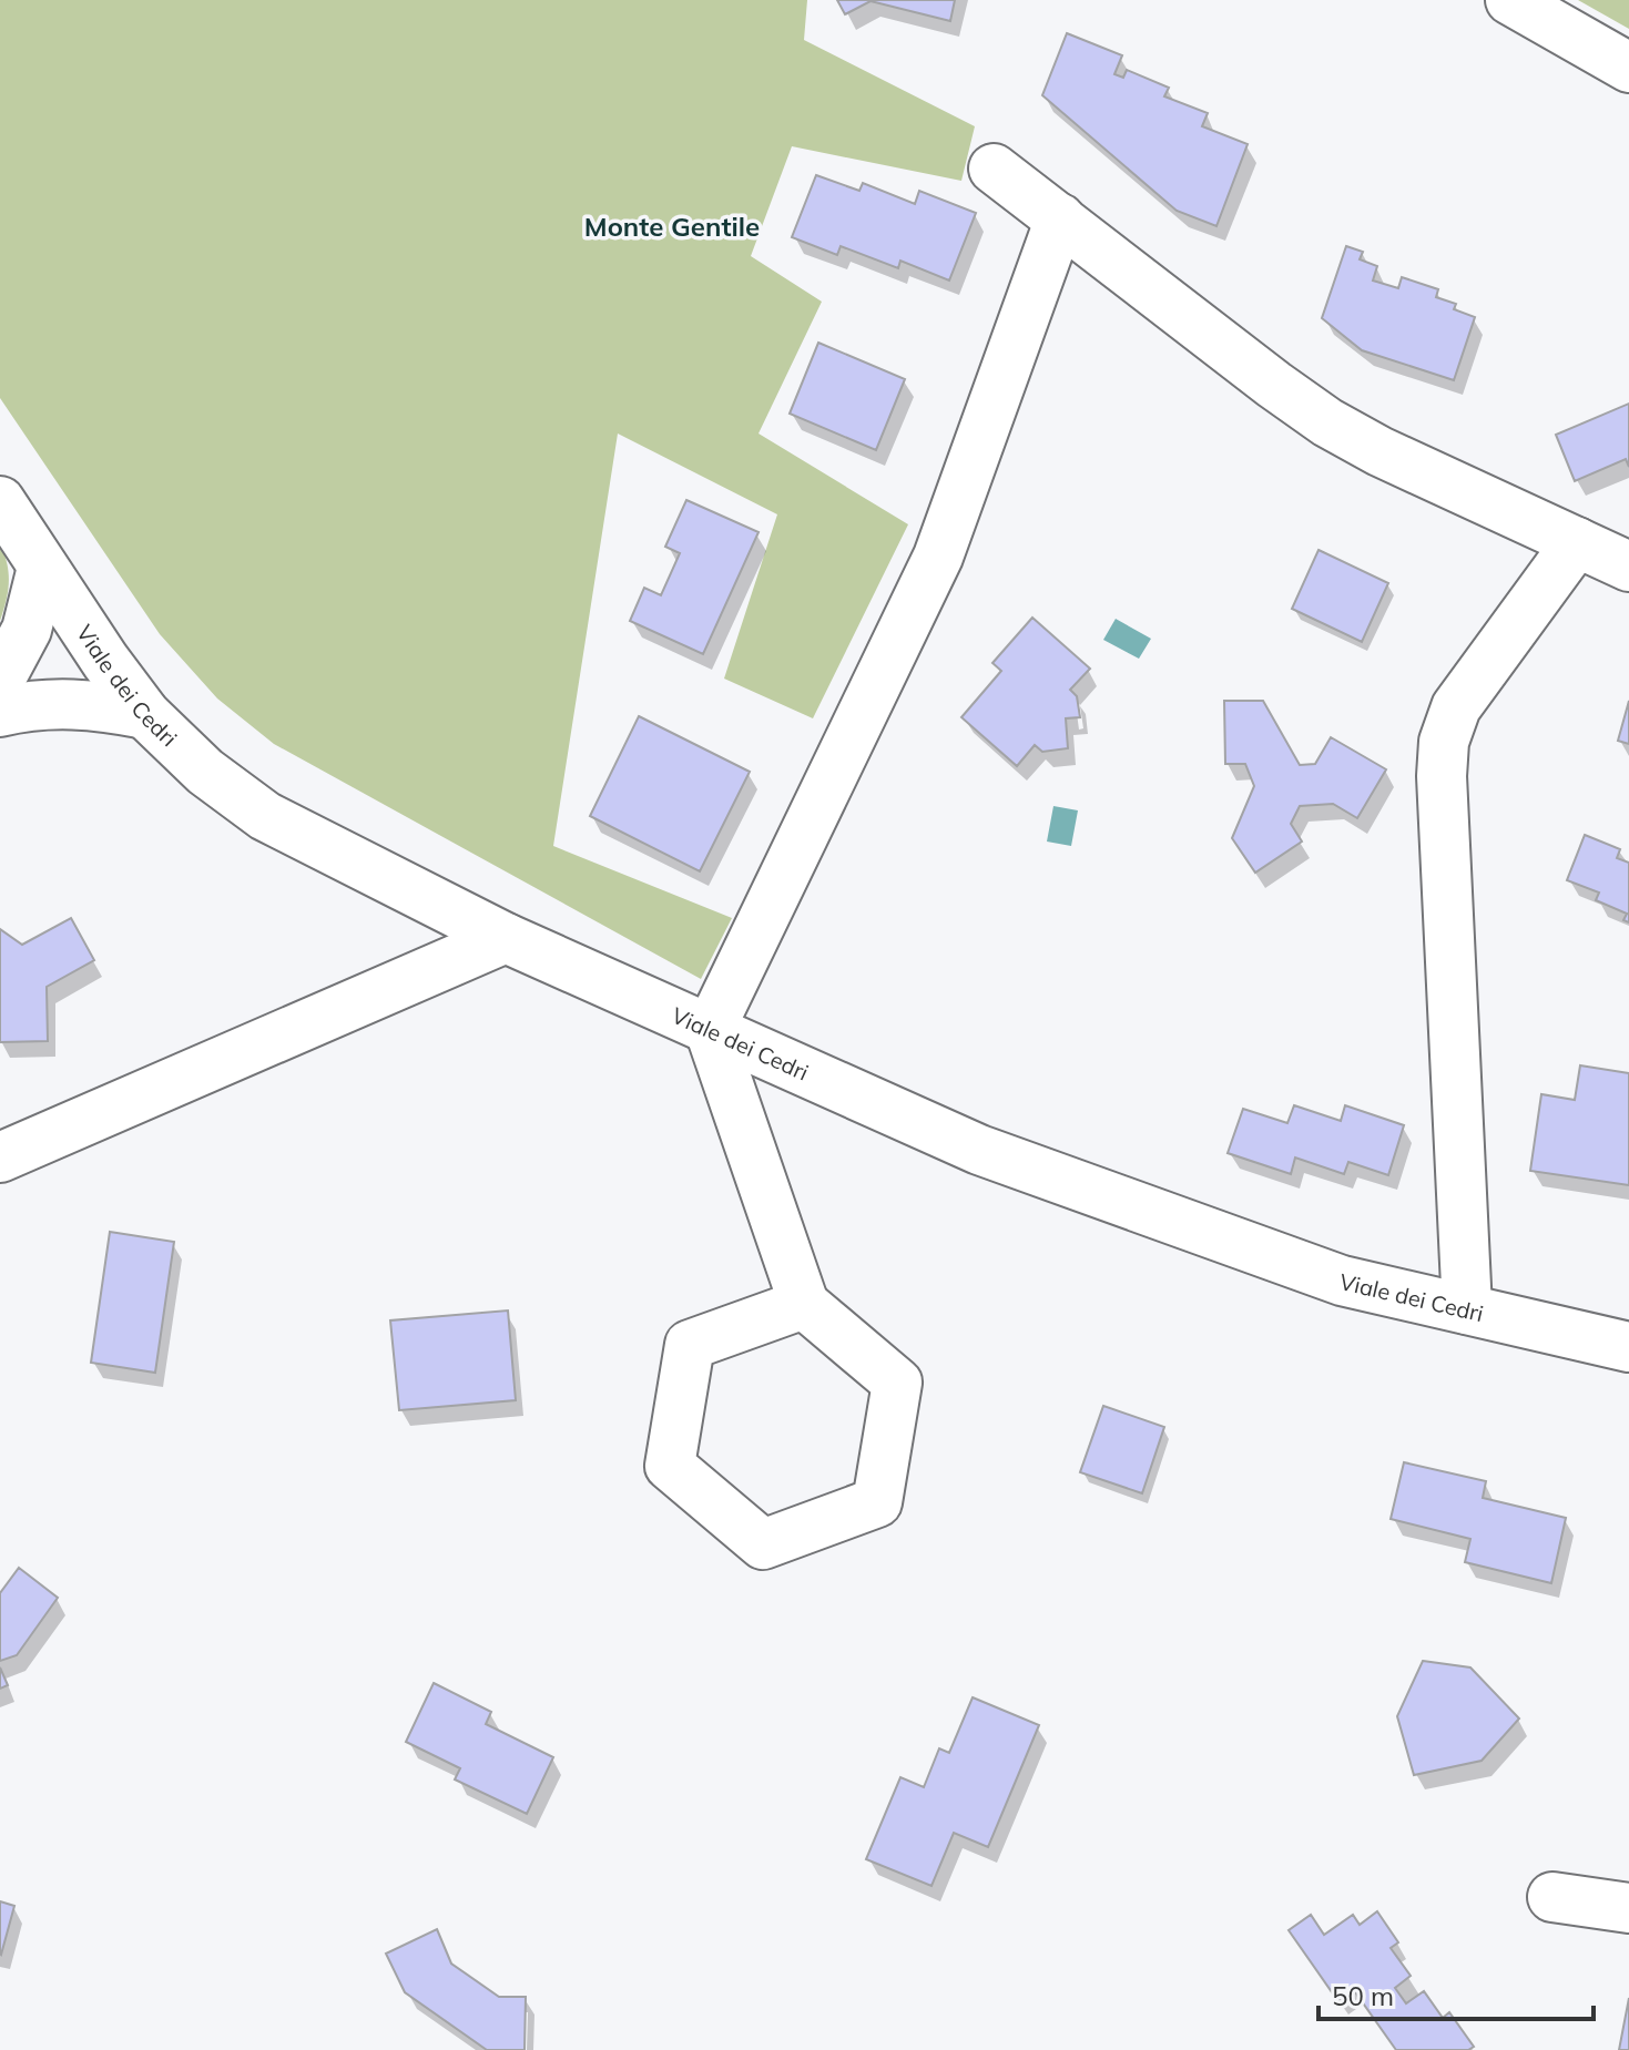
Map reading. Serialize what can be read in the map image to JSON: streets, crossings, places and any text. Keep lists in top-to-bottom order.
{
  "streets": {
    "street": ["Viale dei Cedri"]
  },
  "districts": ["Monte Gentile"],
  "scale_bar": "50 m"
}
